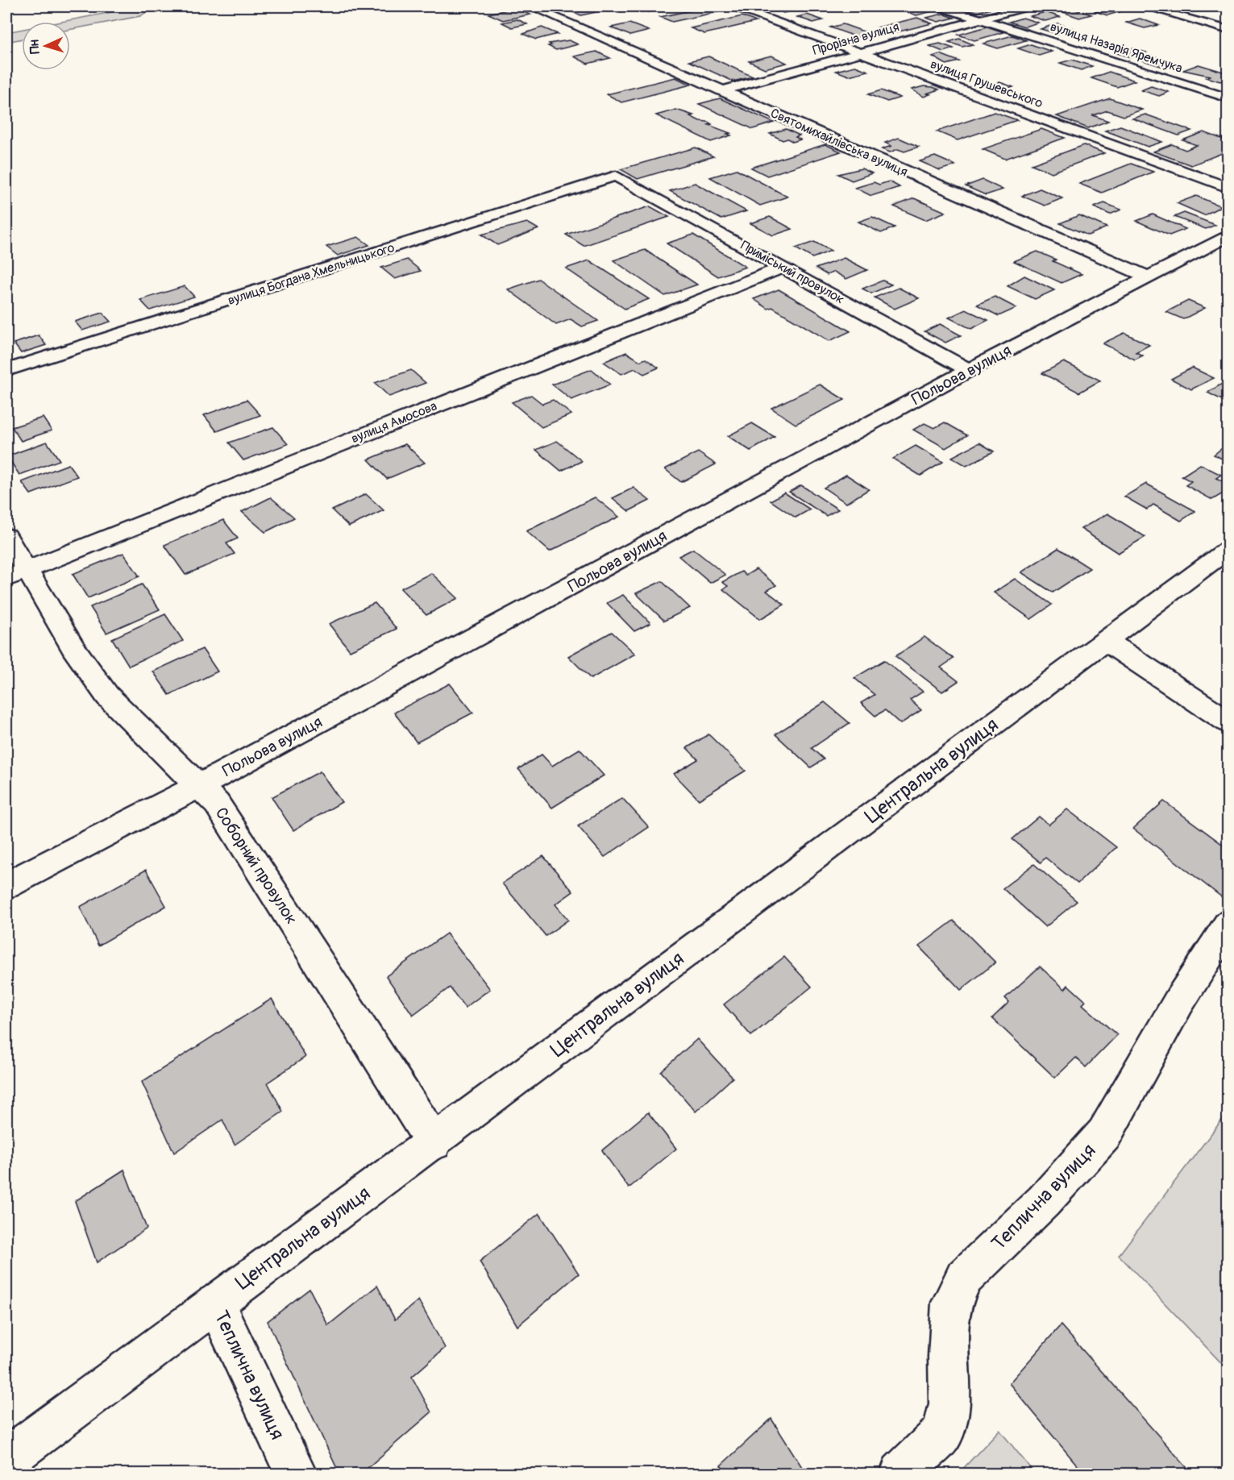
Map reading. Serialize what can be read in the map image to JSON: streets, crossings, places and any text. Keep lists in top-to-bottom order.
{
  "streets": {
    "street": [
      "Прорізна вулиця",
      "вулиця Назарія Яремчука",
      "вулиця Грушевського",
      "Святомихайлівська вулиця",
      "Приміський провулок",
      "вулиця Богдана Хмельницького",
      "Польова вулиця",
      "вулиця Амосова",
      "Центральна вулиця",
      "Соборний провулок",
      "Теплична вулиця"
    ]
  },
  "crossings": [
    ["Прорізна вулиця", "вулиця Назарія Яремчука"],
    ["Прорізна вулиця", "вулиця Грушевського"],
    ["Прорізна вулиця", "Святомихайлівська вулиця"],
    ["Святомихайлівська вулиця", "Польова вулиця"],
    ["Приміський провулок", "вулиця Богдана Хмельницького"],
    ["Приміський провулок", "Польова вулиця"],
    ["Приміський провулок", "вулиця Амосова"],
    ["Польова вулиця", "Соборний провулок"],
    ["вулиця Амосова", "Соборний провулок"],
    ["Центральна вулиця", "Соборний провулок"],
    ["Центральна вулиця", "Теплична вулиця"]
  ],
  "north": "left"
}
